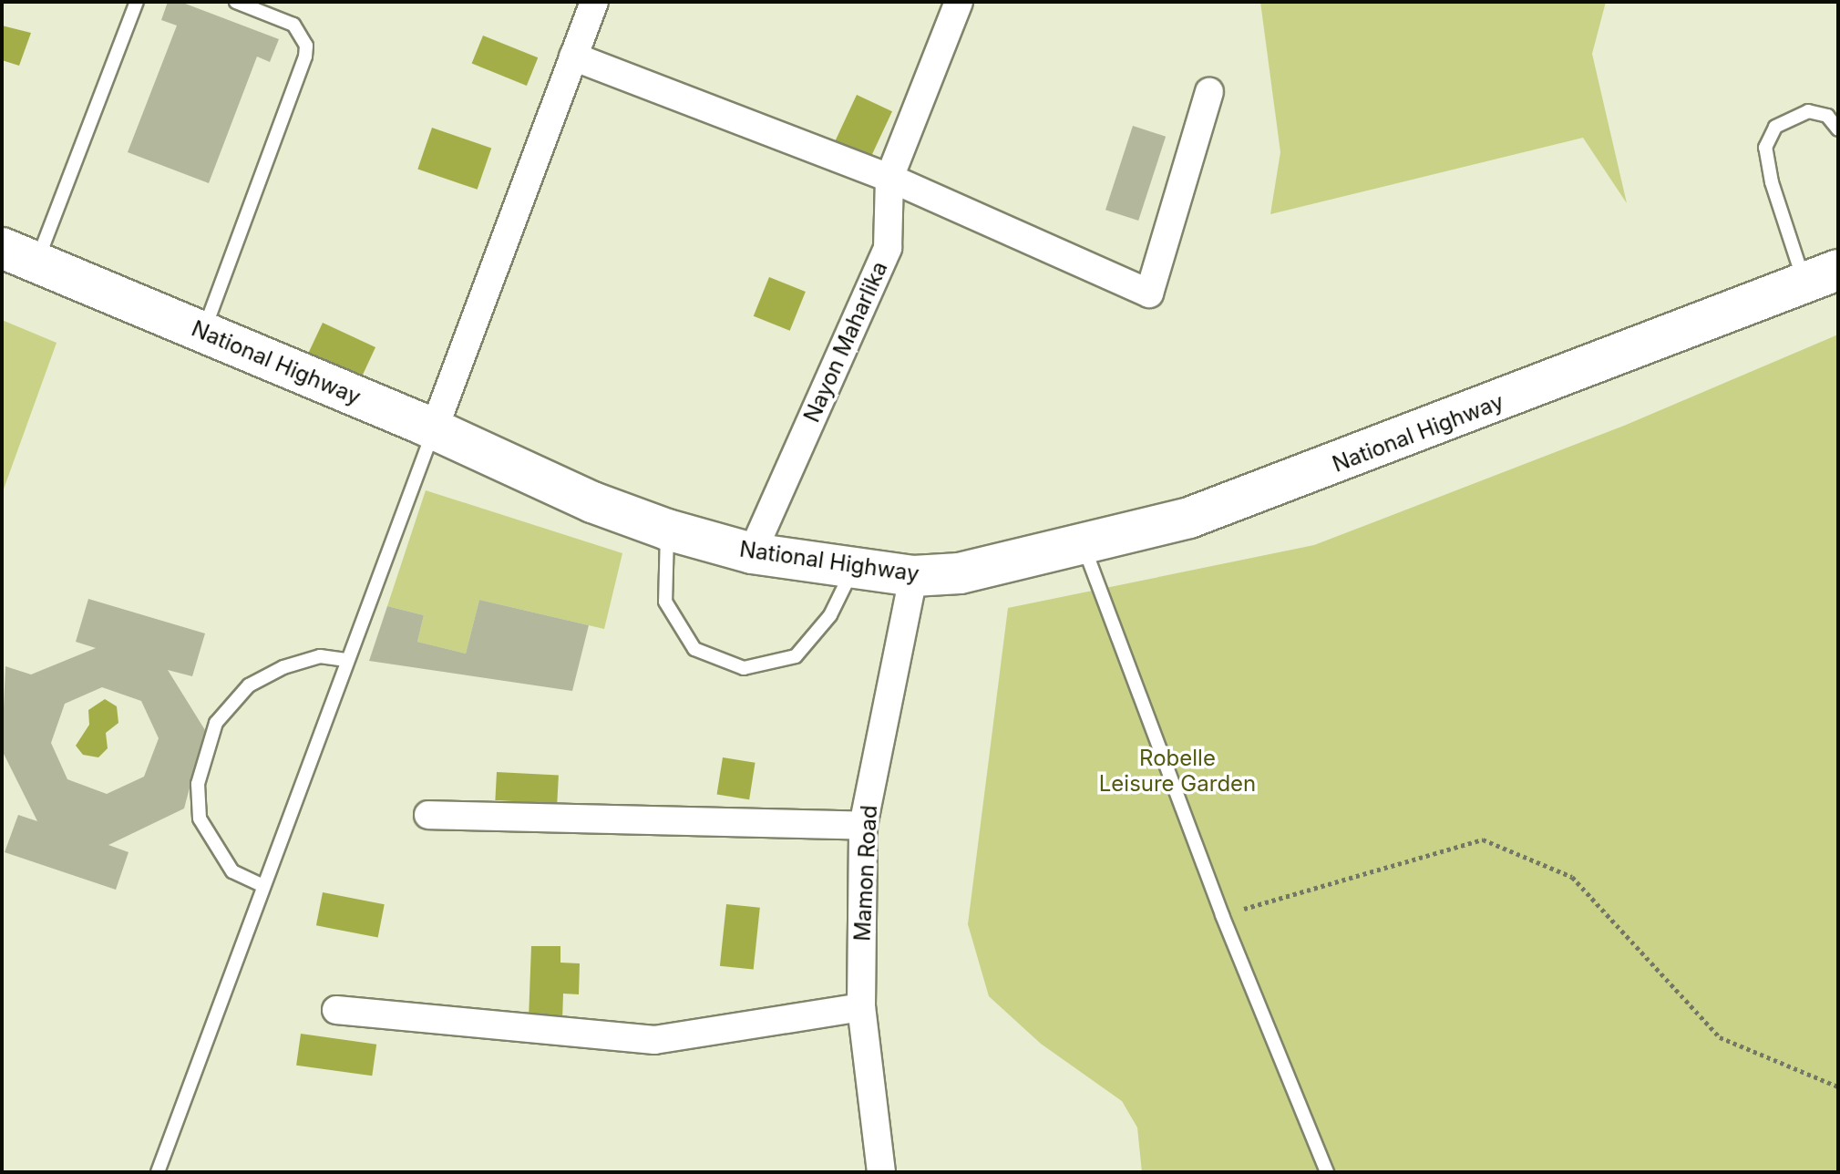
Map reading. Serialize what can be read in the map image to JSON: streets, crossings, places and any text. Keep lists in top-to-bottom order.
{
  "streets": {
    "main road": ["National Highway"],
    "street": ["Nayon Maharlika", "Mamon Road"]
  },
  "crossings": [
    ["Nayon Maharlika", "National Highway"],
    ["National Highway", "Mamon Road"]
  ],
  "parks": ["Robelle Leisure Garden"]
}
